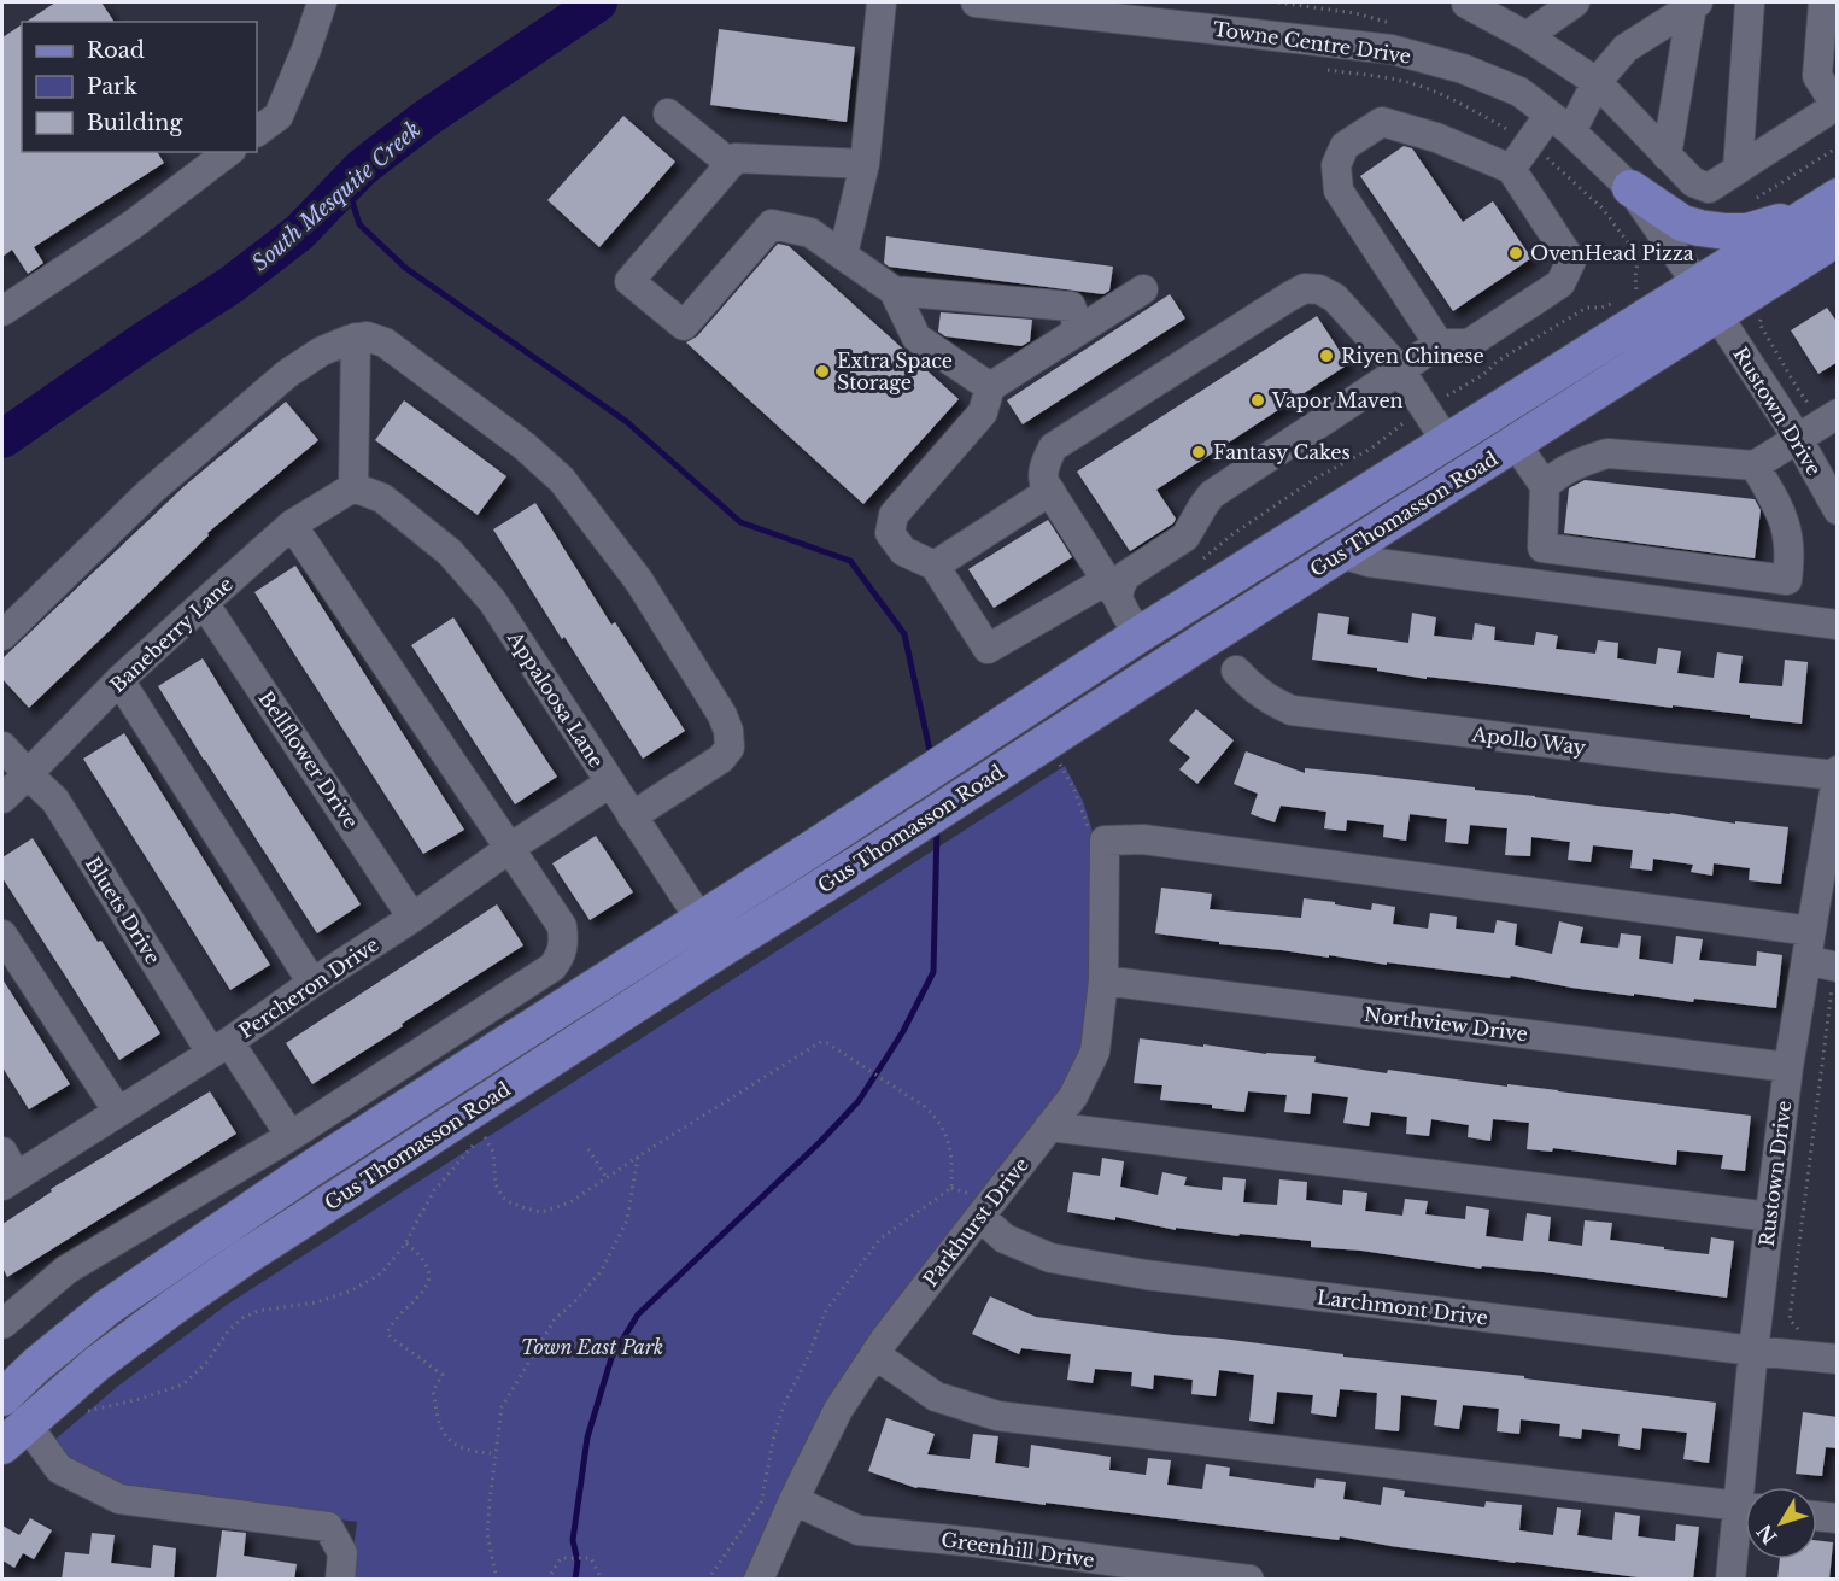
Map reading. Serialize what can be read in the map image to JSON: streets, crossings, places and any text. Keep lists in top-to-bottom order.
{
  "streets": {
    "main road": ["Gus Thomasson Road"],
    "street": [
      "Towne Centre Drive",
      "Rustown Drive",
      "Baneberry Lane",
      "Appaloosa Lane",
      "Apollo Way",
      "Bellflower Drive",
      "Bluets Drive",
      "Percheron Drive",
      "Northview Drive",
      "Parkhurst Drive",
      "Larchmont Drive",
      "Greenhill Drive"
    ]
  },
  "crossings": [
    ["Towne Centre Drive", "Rustown Drive"],
    ["Towne Centre Drive", "Gus Thomasson Road"],
    ["Rustown Drive", "Gus Thomasson Road"],
    ["Rustown Drive", "Apollo Way"],
    ["Rustown Drive", "Northview Drive"],
    ["Rustown Drive", "Larchmont Drive"],
    ["Gus Thomasson Road", "Appaloosa Lane"],
    ["Baneberry Lane", "Appaloosa Lane"],
    ["Baneberry Lane", "Bellflower Drive"],
    ["Baneberry Lane", "Bluets Drive"],
    ["Appaloosa Lane", "Percheron Drive"],
    ["Bellflower Drive", "Percheron Drive"],
    ["Bluets Drive", "Percheron Drive"],
    ["Northview Drive", "Parkhurst Drive"],
    ["Parkhurst Drive", "Larchmont Drive"],
    ["Parkhurst Drive", "Greenhill Drive"]
  ],
  "water": ["South Mesquite Creek"],
  "parks": ["Town East Park"],
  "places": [
    "OvenHead Pizza",
    "Riyen Chinese",
    "Extra Space Storage",
    "Vapor Maven",
    "Fantasy Cakes"
  ],
  "legend": ["Road", "Park", "Building"],
  "north": "bottom left"
}
